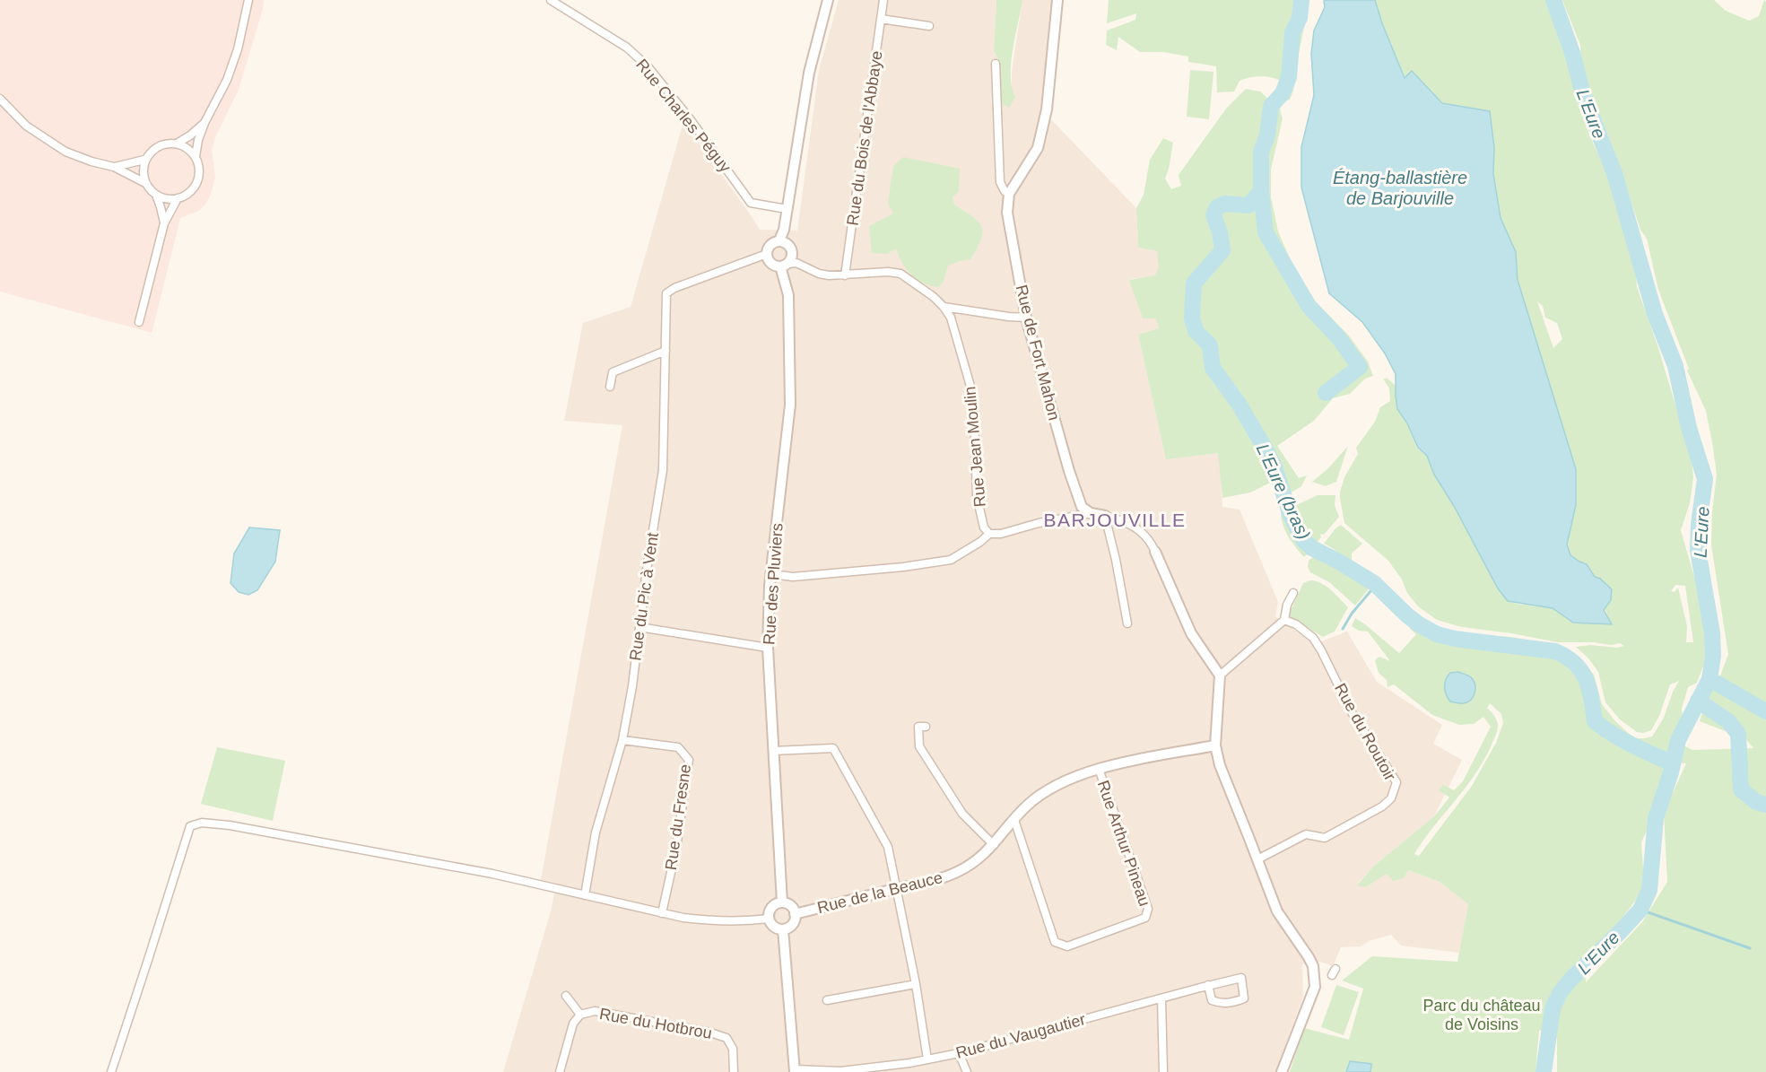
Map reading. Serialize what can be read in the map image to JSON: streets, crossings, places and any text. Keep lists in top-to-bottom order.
{
  "streets": {
    "street": [
      "Rue Charles Péguy",
      "Rue du Bois de l'Abbaye",
      "Rue de Fort Mahon",
      "Rue Jean Moulin",
      "Rue des Pluviers",
      "Rue du Pic à Vent",
      "Rue du Routoir",
      "Rue du Fresne",
      "Rue Arthur Pineau",
      "Rue de la Beauce",
      "Rue du Hotbrou",
      "Rue du Vaugautier"
    ]
  },
  "crossings": [
    ["Rue du Bois de l'Abbaye", "Rue Jean Moulin"],
    ["Rue Jean Moulin", "Rue des Pluviers"],
    ["Rue Jean Moulin", "Rue du Pic à Vent"],
    ["Rue des Pluviers", "Rue du Pic à Vent"],
    ["Rue des Pluviers", "Rue de la Beauce"],
    ["Rue du Pic à Vent", "Rue du Fresne"],
    ["Rue Arthur Pineau", "Rue de la Beauce"]
  ],
  "districts": ["BARJOUVILLE"],
  "water": ["L'Eure", "Étang-ballastière de Barjouville", "L'Eure (bras)"],
  "parks": ["Parc du château de Voisins"]
}
